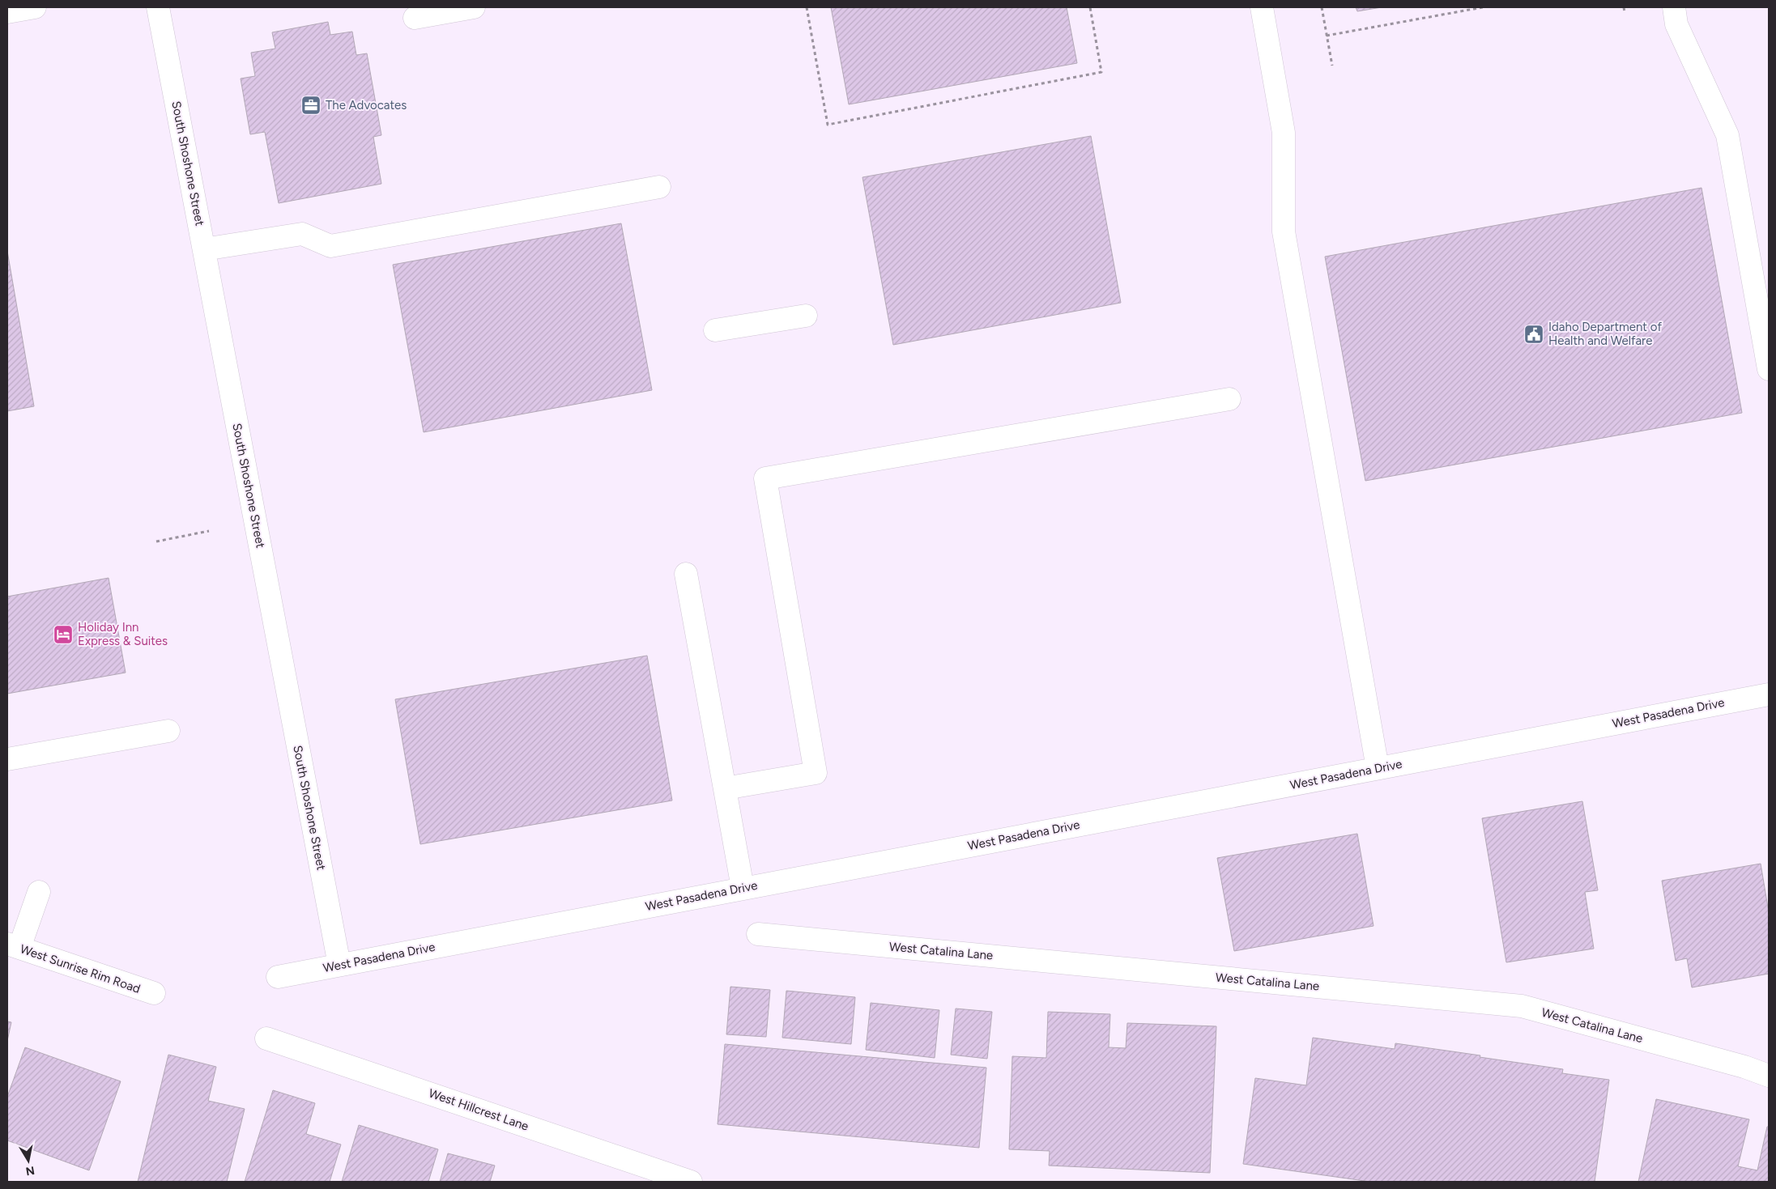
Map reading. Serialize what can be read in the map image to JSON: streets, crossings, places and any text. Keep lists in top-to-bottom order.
{
  "streets": {
    "street": [
      "South Shoshone Street",
      "West Pasadena Drive",
      "West Catalina Lane",
      "West Sunrise Rim Road",
      "West Hillcrest Lane"
    ]
  },
  "crossings": [
    ["South Shoshone Street", "West Pasadena Drive"]
  ],
  "places": {
    "office": ["The Advocates"],
    "public building": ["Idaho Department of Health and Welfare"],
    "hotel": ["Holiday Inn Express & Suites"]
  },
  "north": "bottom"
}
